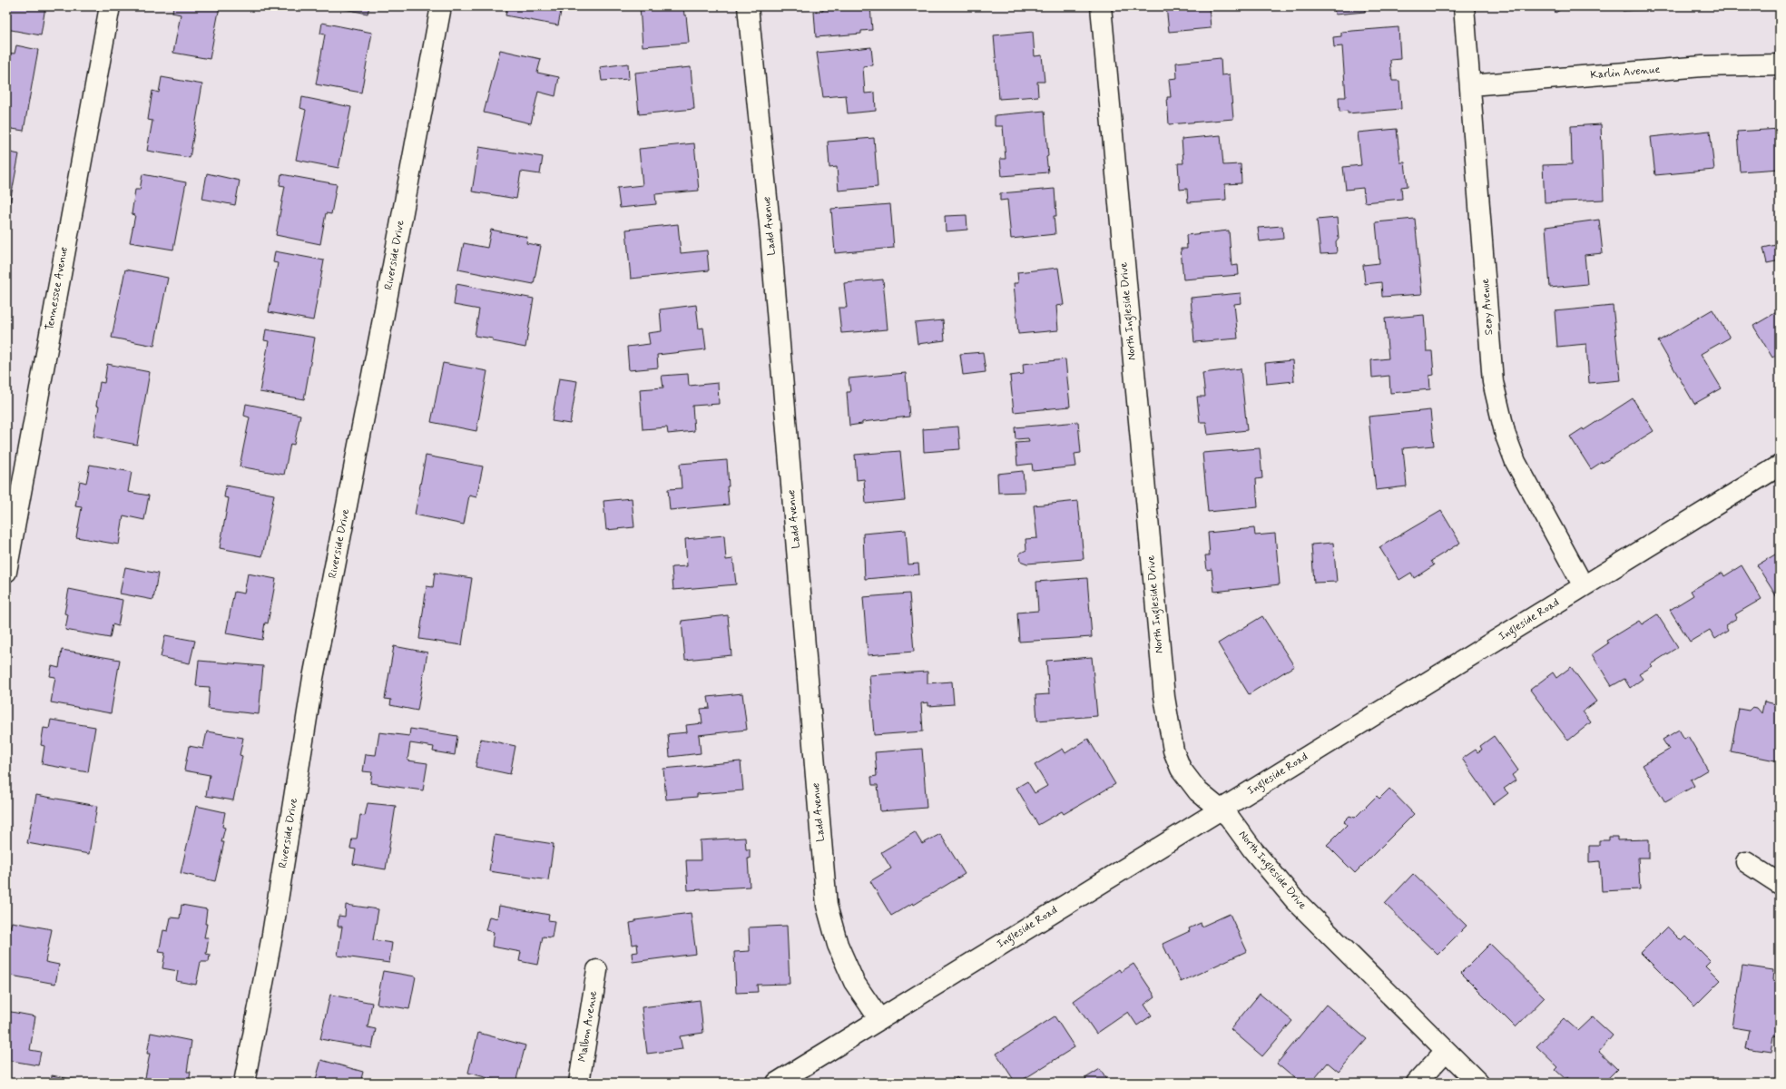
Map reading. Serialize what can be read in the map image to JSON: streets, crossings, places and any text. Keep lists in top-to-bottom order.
{
  "streets": {
    "street": [
      "Karlin Avenue",
      "Ladd Avenue",
      "Riverside Drive",
      "Tennessee Avenue",
      "Seay Avenue",
      "North Ingleside Drive",
      "Ingleside Road",
      "Malbon Avenue"
    ]
  },
  "crossings": [
    ["Karlin Avenue", "Seay Avenue"],
    ["Ladd Avenue", "Ingleside Road"],
    ["Seay Avenue", "Ingleside Road"],
    ["North Ingleside Drive", "Ingleside Road"]
  ]
}
